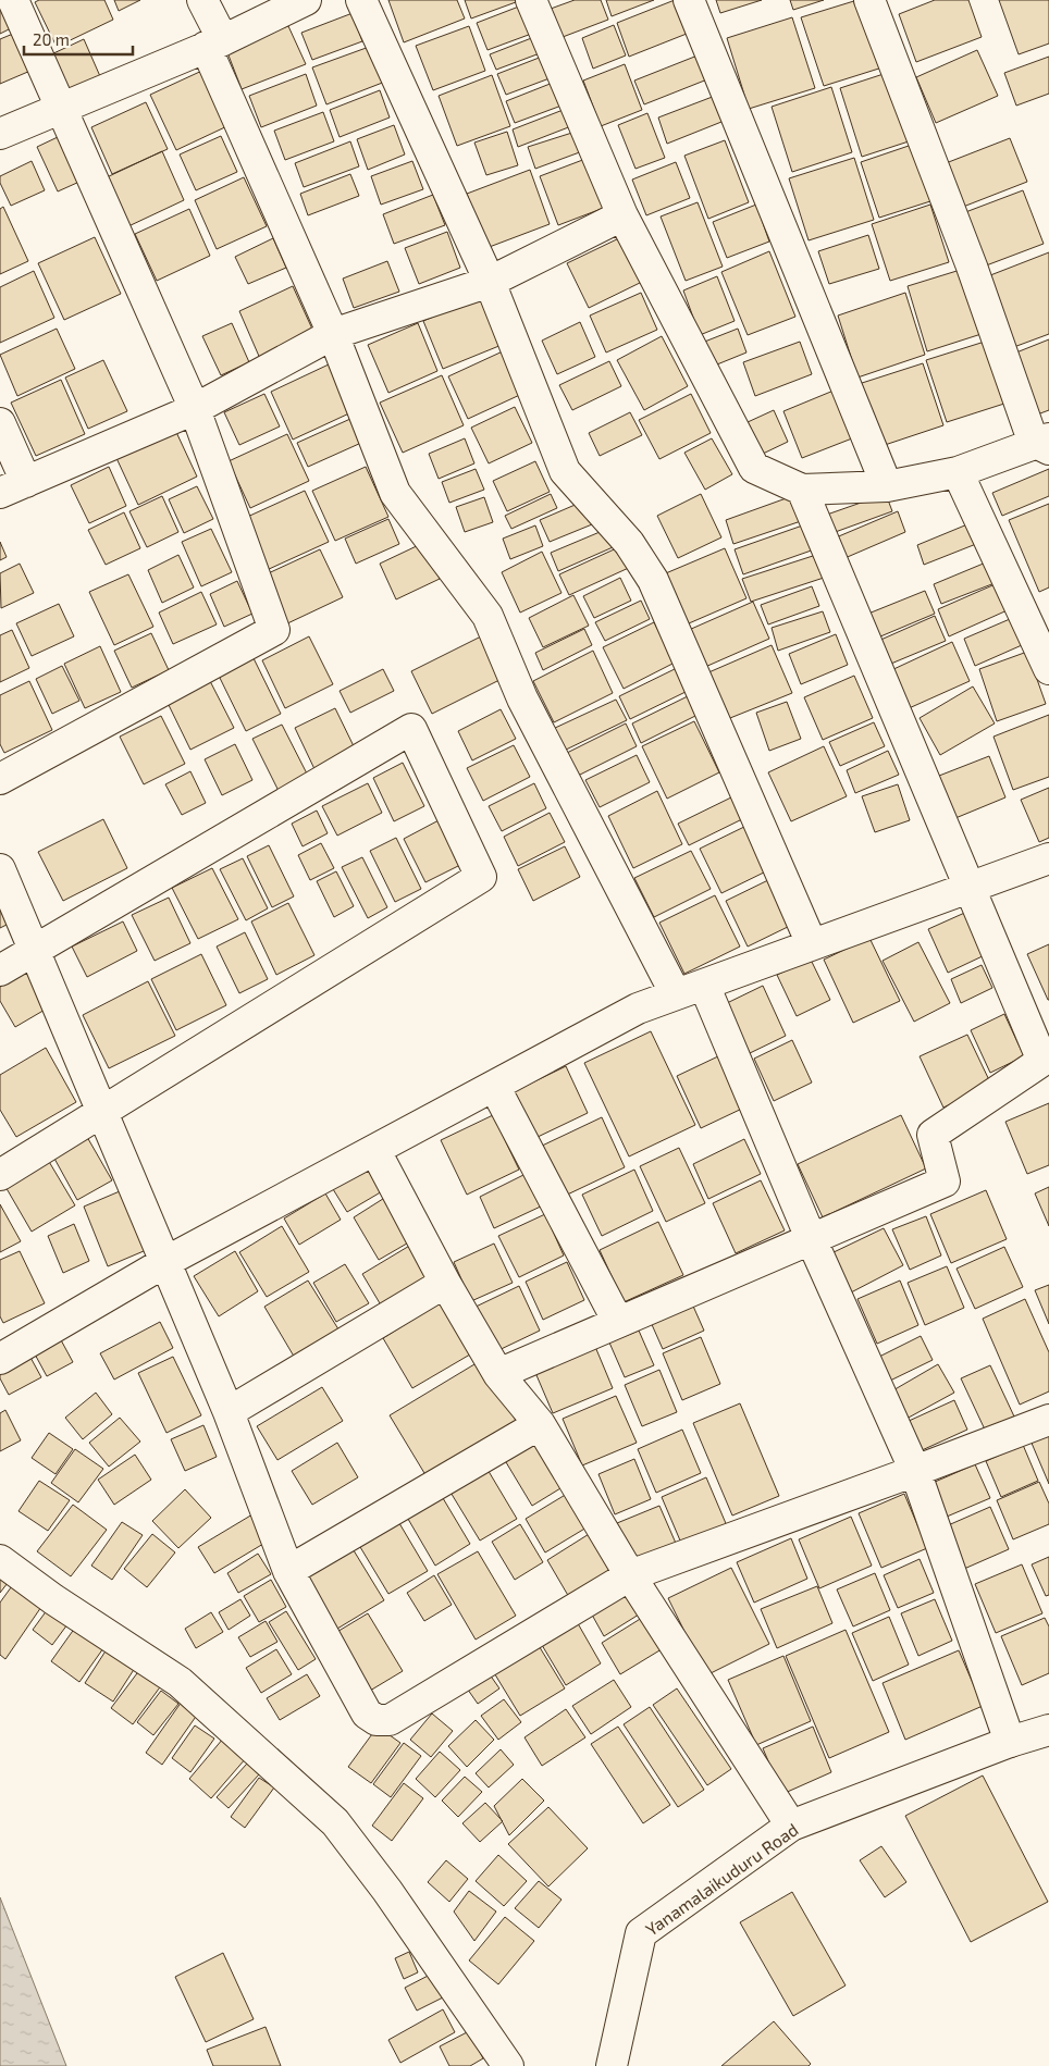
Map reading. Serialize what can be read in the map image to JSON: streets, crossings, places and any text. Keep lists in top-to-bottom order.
{
  "streets": {
    "street": ["Yanamalaikuduru Road"]
  },
  "scale_bar": "20 m"
}
